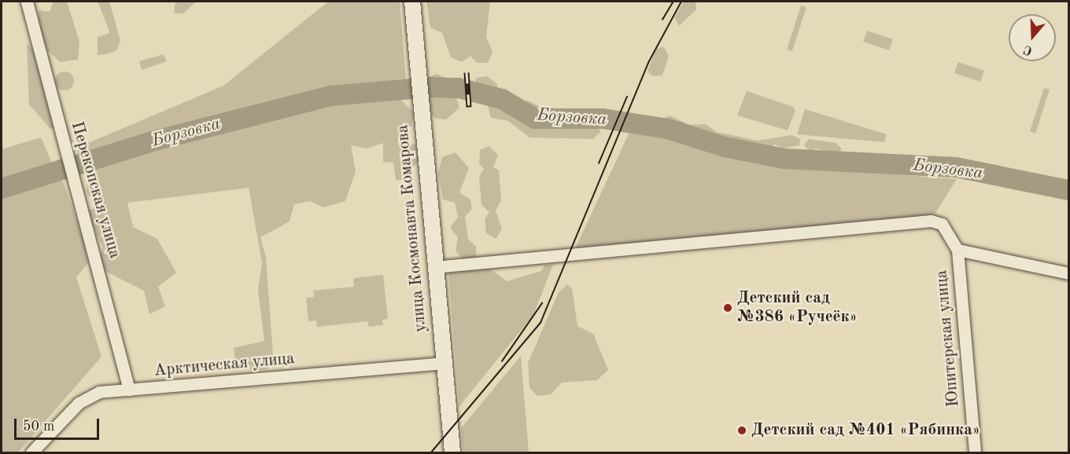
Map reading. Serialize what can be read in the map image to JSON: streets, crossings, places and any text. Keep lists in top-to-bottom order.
{
  "streets": {
    "street": [
      "Перекопская улица",
      "улица Космонавта Комарова",
      "Юпитерская улица",
      "Арктическая улица"
    ]
  },
  "crossings": [
    ["Перекопская улица", "Арктическая улица"],
    ["улица Космонавта Комарова", "Арктическая улица"]
  ],
  "water": ["Борзовка"],
  "places": ["Детский сад №386 «Ручеёк»", "Детский сад №401 «Рябинка»"],
  "scale_bar": "50 m",
  "north": "bottom"
}
